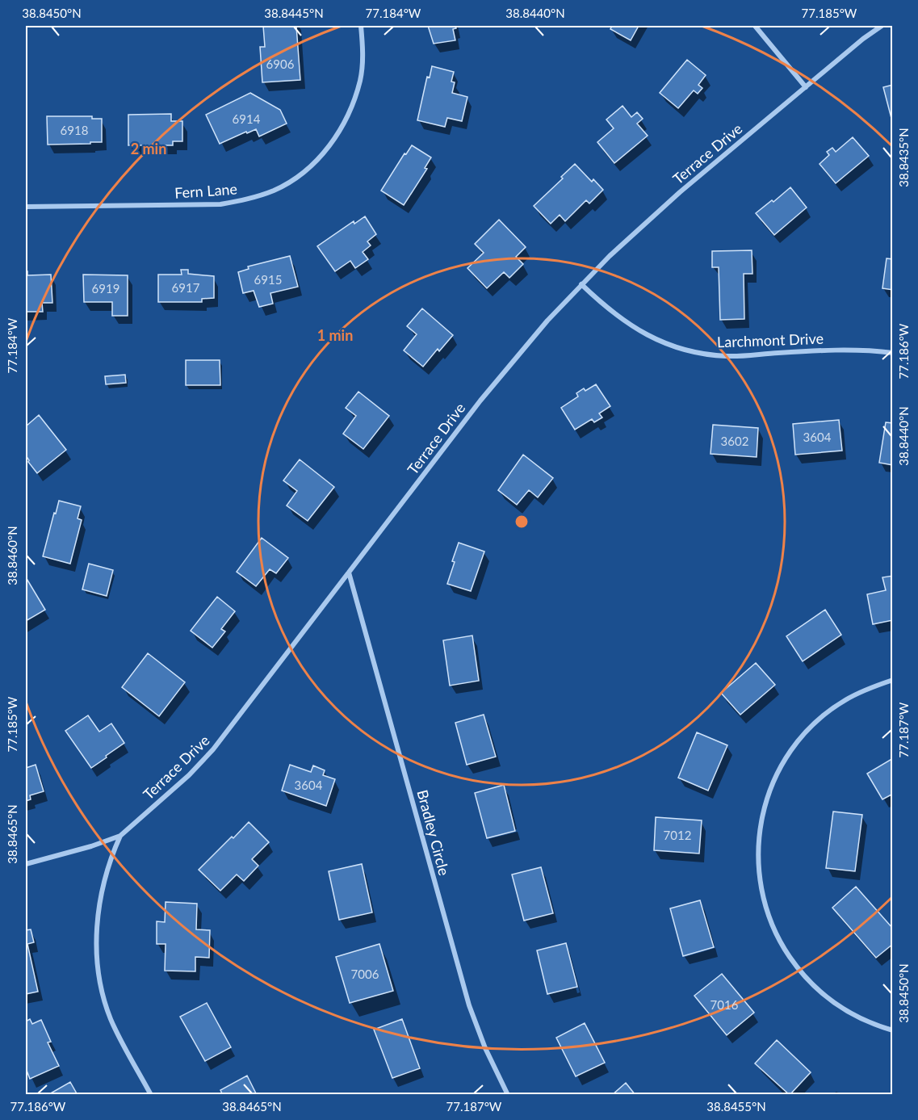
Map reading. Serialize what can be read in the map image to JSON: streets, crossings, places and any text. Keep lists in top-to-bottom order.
{
  "streets": {
    "street": [
      "Terrace Drive",
      "Fern Lane",
      "Larchmont Drive",
      "Bradley Circle"
    ]
  },
  "crossings": [
    ["Terrace Drive", "Larchmont Drive"],
    ["Terrace Drive", "Bradley Circle"]
  ],
  "house_numbers": [
    "6906",
    "6914",
    "6918",
    "6915",
    "6917",
    "6919",
    "3604",
    "3602",
    "3604",
    "7012",
    "7006",
    "7016"
  ],
  "coordinates": [
    "38.8450°N",
    "38.8445°N",
    "77.184°W",
    "38.8440°N",
    "77.185°W",
    "38.8435°N",
    "77.186°W",
    "38.8460°N",
    "77.187°W",
    "38.8465°N",
    "38.8455°N"
  ],
  "rings": ["2 min", "1 min"]
}
